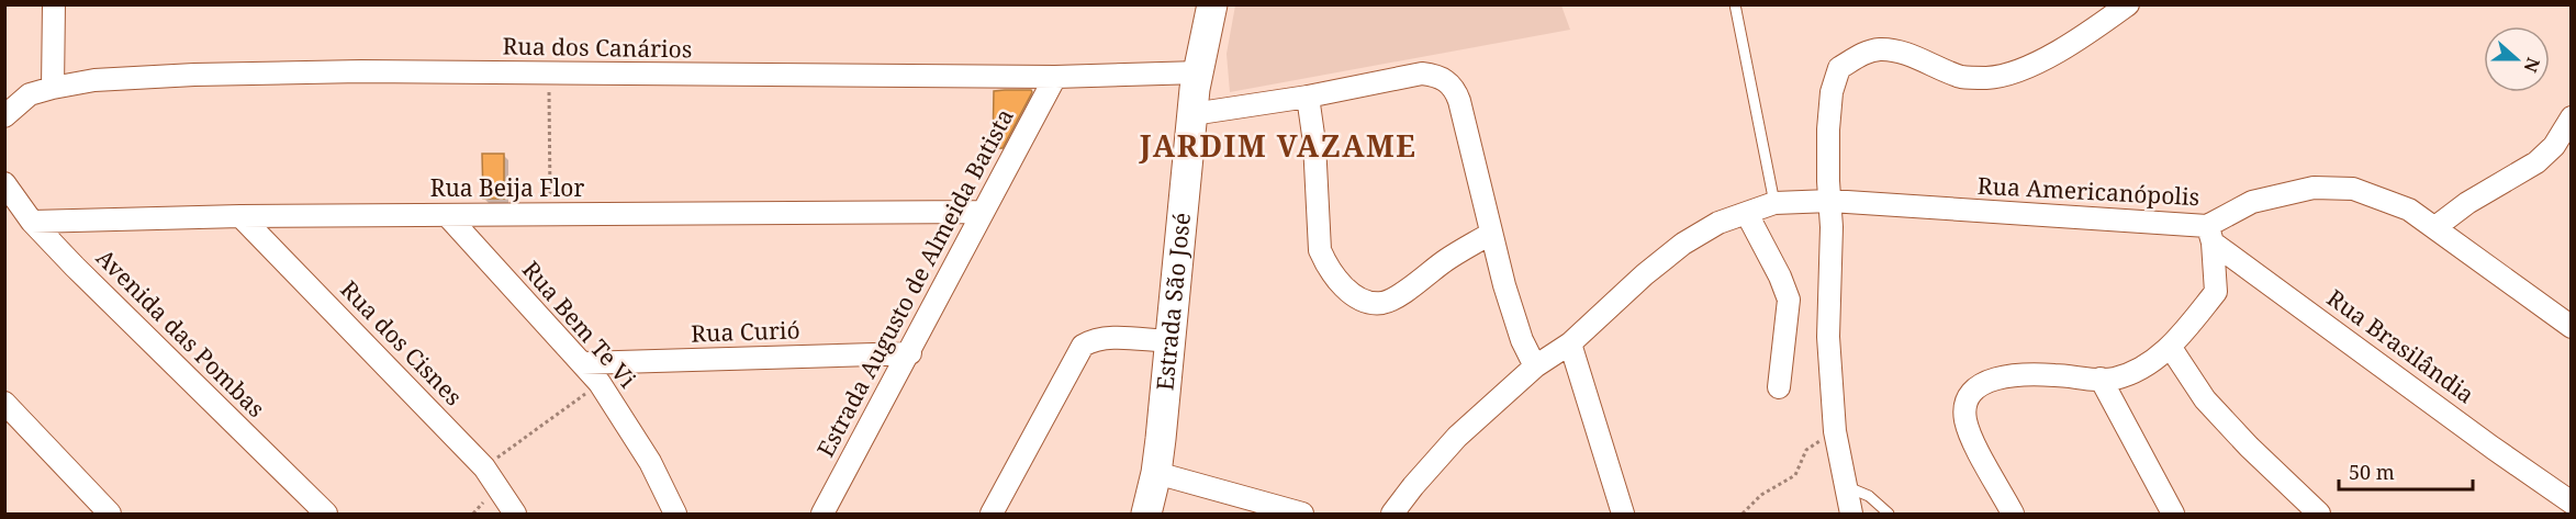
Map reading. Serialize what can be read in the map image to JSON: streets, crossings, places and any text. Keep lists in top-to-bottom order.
{
  "streets": {
    "street": [
      "Rua dos Canários",
      "Rua Beija Flor",
      "Rua Americanópolis",
      "Estrada Augusto de Almeida Batista",
      "Estrada São José",
      "Rua Bem Te Vi",
      "Rua Curió",
      "Avenida das Pombas",
      "Rua dos Cisnes",
      "Rua Brasilândia"
    ]
  },
  "crossings": [
    ["Rua dos Canários", "Estrada Augusto de Almeida Batista"],
    ["Rua dos Canários", "Estrada São José"],
    ["Rua Beija Flor", "Estrada Augusto de Almeida Batista"],
    ["Rua Beija Flor", "Rua Bem Te Vi"],
    ["Rua Beija Flor", "Avenida das Pombas"],
    ["Rua Beija Flor", "Rua dos Cisnes"],
    ["Rua Americanópolis", "Rua Brasilândia"],
    ["Estrada Augusto de Almeida Batista", "Rua Curió"],
    ["Rua Bem Te Vi", "Rua Curió"]
  ],
  "districts": ["JARDIM VAZAME"],
  "scale_bar": "50 m",
  "north": "right"
}
